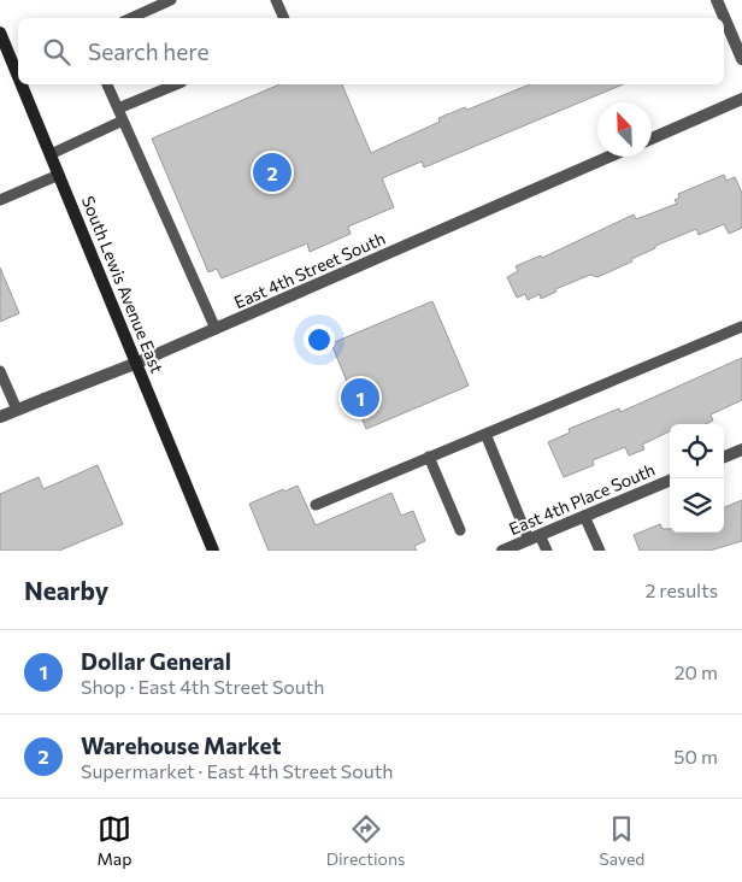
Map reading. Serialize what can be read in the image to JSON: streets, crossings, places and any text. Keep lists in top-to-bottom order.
{
  "streets": {
    "main road": ["South Lewis Avenue East"],
    "street": ["East 4th Street South", "East 4th Place South"]
  },
  "crossings": [
    ["East 4th Street South", "South Lewis Avenue East"]
  ],
  "north": "top left",
  "page": {
    "search": "Search here",
    "pins": ["2", "1"],
    "heading": ["Nearby", "2 results"],
    "list": [
      {
        "mark": "1",
        "name": "Dollar General",
        "note": "Shop · East 4th Street South",
        "value": "20 m"
      },
      {
        "mark": "2",
        "name": "Warehouse Market",
        "note": "Supermarket · East 4th Street South",
        "value": "50 m"
      }
    ],
    "nav": ["Map", "Directions", "Saved"]
  }
}
